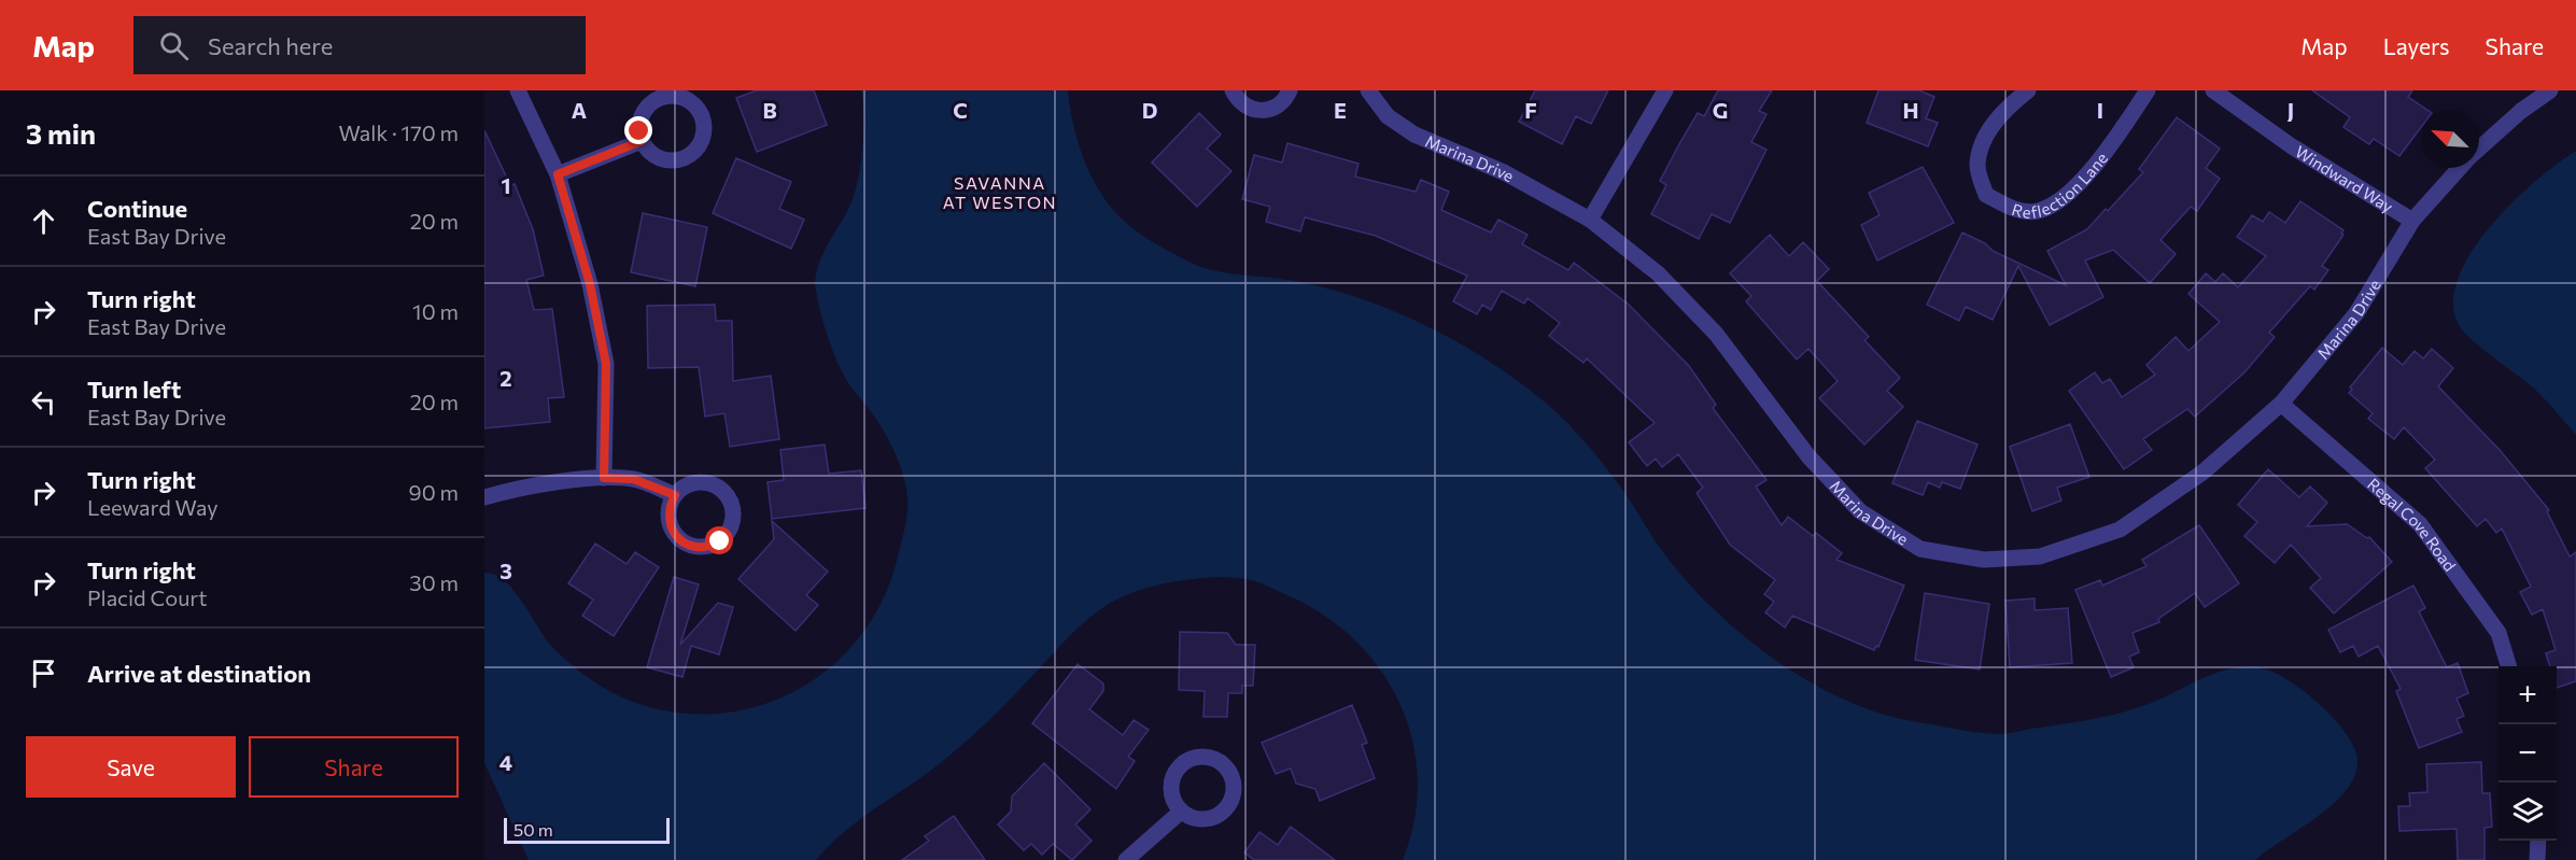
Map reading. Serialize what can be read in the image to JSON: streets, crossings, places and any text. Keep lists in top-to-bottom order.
{
  "streets": {
    "street": [
      "Marina Drive",
      "Reflection Lane",
      "Windward Way",
      "Regal Cove Road"
    ]
  },
  "crossings": [
    ["Marina Drive", "Windward Way"],
    ["Marina Drive", "Regal Cove Road"]
  ],
  "districts": ["SAVANNA AT WESTON"],
  "scale_bar": "50 m",
  "north": "top left",
  "page": {
    "header": "Map",
    "search": "Search here",
    "nav": ["Map", "Layers", "Share"],
    "heading": ["3 min", "Walk · 170 m"],
    "list": [
      ["Continue", "East Bay Drive", "20 m"],
      ["Turn right", "East Bay Drive", "10 m"],
      ["Turn left", "East Bay Drive", "20 m"],
      ["Turn right", "Leeward Way", "90 m"],
      ["Turn right", "Placid Court", "30 m"],
      "Arrive at destination"
    ],
    "map_buttons": ["+", "−"],
    "buttons": ["Save", "Share"],
    "scale": "50 m"
  },
  "grid": {
    "columns": [
      "A",
      "B",
      "C",
      "D",
      "E",
      "F",
      "G",
      "H",
      "I",
      "J"
    ],
    "rows": [
      "1",
      "2",
      "3",
      "4"
    ]
  }
}
